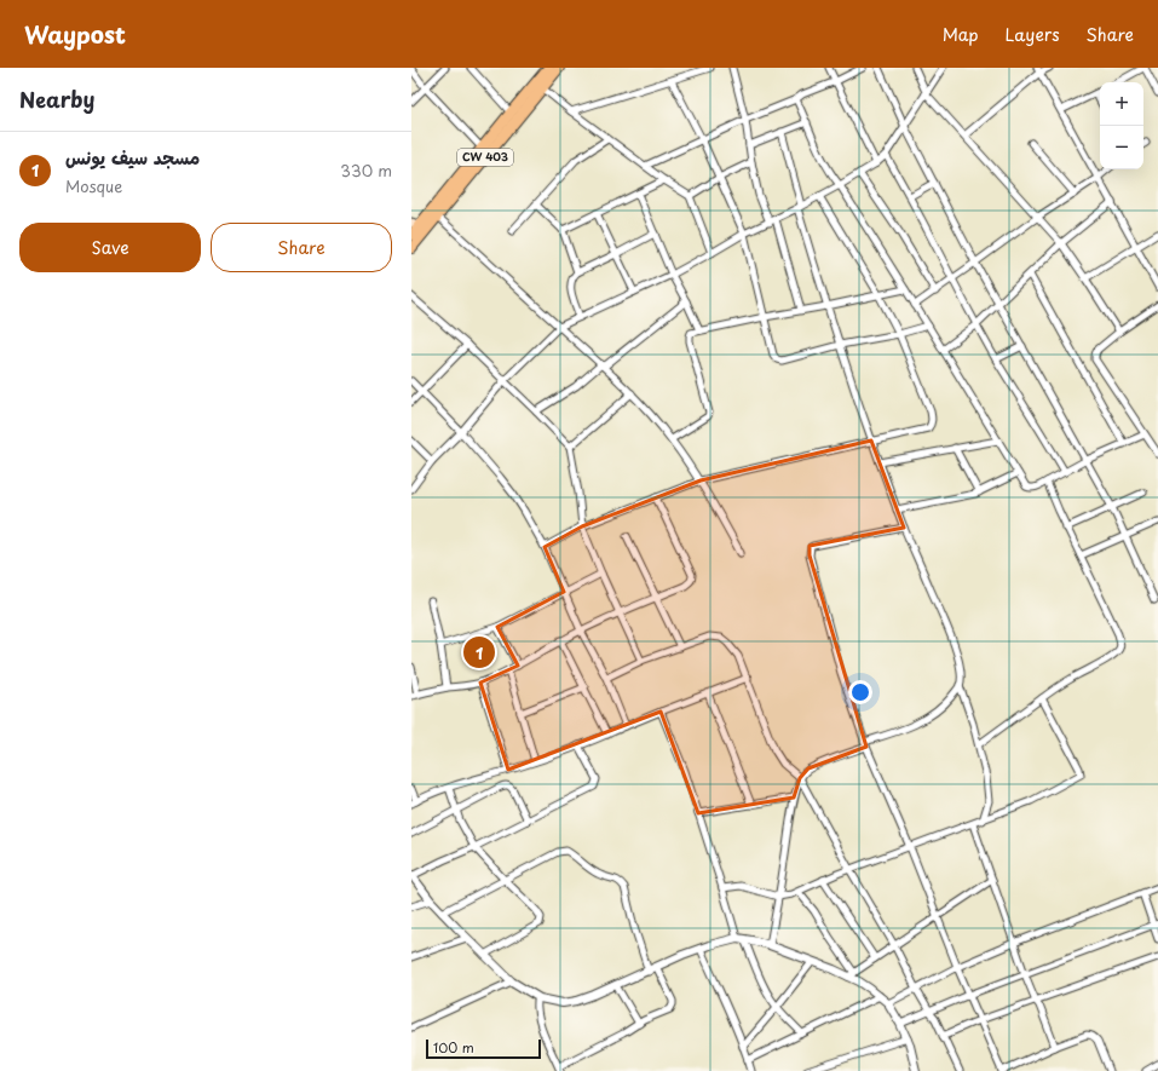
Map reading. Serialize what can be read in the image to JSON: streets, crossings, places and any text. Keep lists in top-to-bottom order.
{
  "streets": {
    "main road": ["CW 403"]
  },
  "scale_bar": "100 m",
  "page": {
    "header": "Waypost",
    "nav": ["Map", "Layers", "Share"],
    "heading": "Nearby",
    "map_buttons": ["+", "−"],
    "list": [
      {
        "mark": "1",
        "name": "مسجد سيف يونس",
        "note": "Mosque",
        "value": "330 m"
      }
    ],
    "buttons": ["Save", "Share"],
    "pins": "1",
    "scale": "100 m"
  }
}
